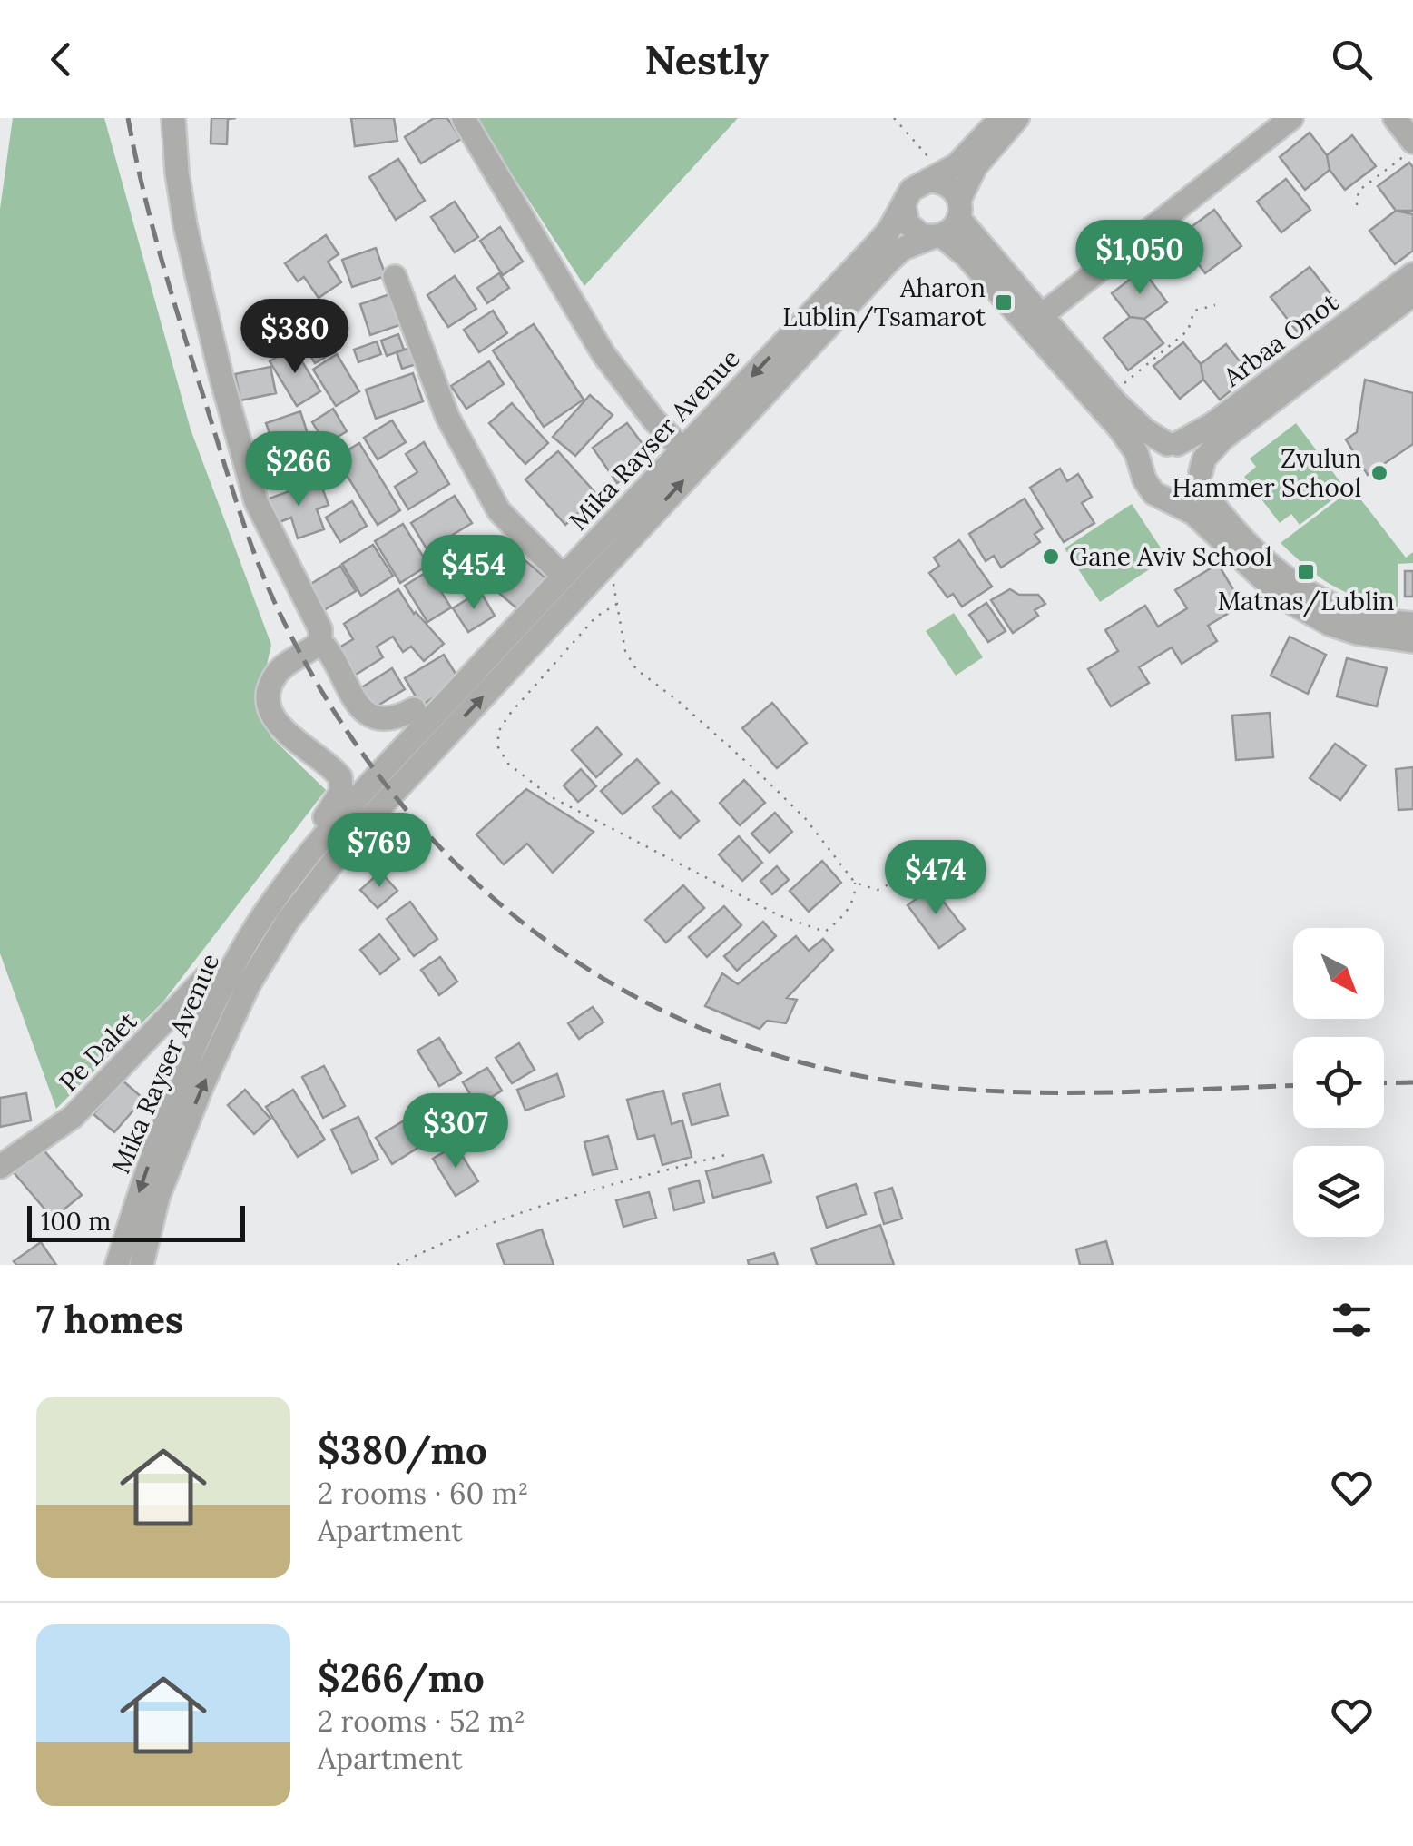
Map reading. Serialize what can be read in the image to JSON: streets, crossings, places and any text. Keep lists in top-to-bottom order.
{
  "streets": {
    "street": ["Arbaa Onot", "Mika Rayser Avenue", "Pe Dalet"]
  },
  "crossings": [
    ["Mika Rayser Avenue", "Pe Dalet"]
  ],
  "places": {
    "transit": ["Aharon Lublin/Tsamarot", "Matnas/Lublin"],
    "other": ["Zvulun Hammer School", "Gane Aviv School"]
  },
  "scale_bar": "100 m",
  "north": "bottom right",
  "page": {
    "header": "Nestly",
    "price": [
      "$1,050",
      "$380",
      "$266",
      "$454",
      "$769",
      "$474",
      "$307"
    ],
    "scale": "100 m",
    "heading": "7 homes",
    "list": [
      {
        "name": "$380/mo",
        "note": "2 rooms · 60 m² · Apartment"
      },
      {
        "name": "$266/mo",
        "note": "2 rooms · 52 m² · Apartment"
      }
    ]
  }
}
